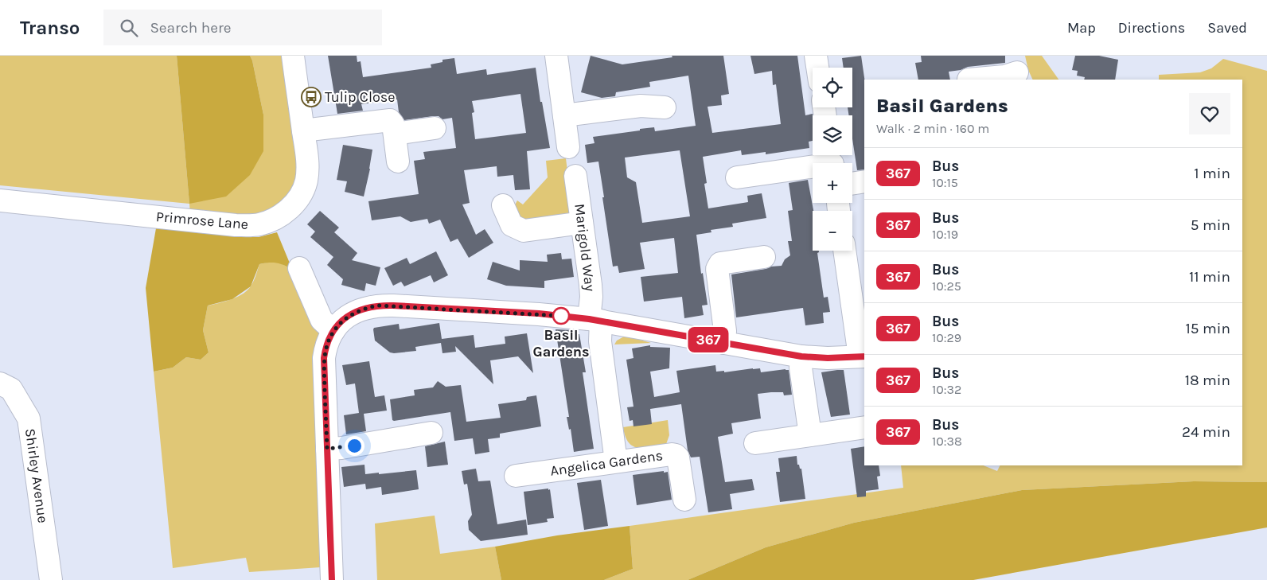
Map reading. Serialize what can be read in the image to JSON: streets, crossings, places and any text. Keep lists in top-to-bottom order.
{
  "streets": {
    "street": [
      "Primrose Lane",
      "Marigold Way",
      "Angelica Gardens",
      "Shirley Avenue"
    ]
  },
  "crossings": [
    ["Marigold Way", "Angelica Gardens"]
  ],
  "places": {
    "bus stop": ["Tulip Close"],
    "other": ["Basil Gardens"]
  },
  "lines": ["bus line 367"],
  "page": {
    "header": "Transo",
    "search": "Search here",
    "nav": ["Map", "Directions", "Saved"],
    "on_map": "367",
    "map_buttons": ["+", "−"],
    "heading": ["Basil Gardens", "Walk · 2 min · 160 m"],
    "list": [
      {
        "mark": "367",
        "name": "Bus",
        "note": "10:15",
        "value": "1 min"
      },
      {
        "mark": "367",
        "name": "Bus",
        "note": "10:19",
        "value": "5 min"
      },
      {
        "mark": "367",
        "name": "Bus",
        "note": "10:25",
        "value": "11 min"
      },
      {
        "mark": "367",
        "name": "Bus",
        "note": "10:29",
        "value": "15 min"
      },
      {
        "mark": "367",
        "name": "Bus",
        "note": "10:32",
        "value": "18 min"
      },
      {
        "mark": "367",
        "name": "Bus",
        "note": "10:38",
        "value": "24 min"
      }
    ]
  }
}
